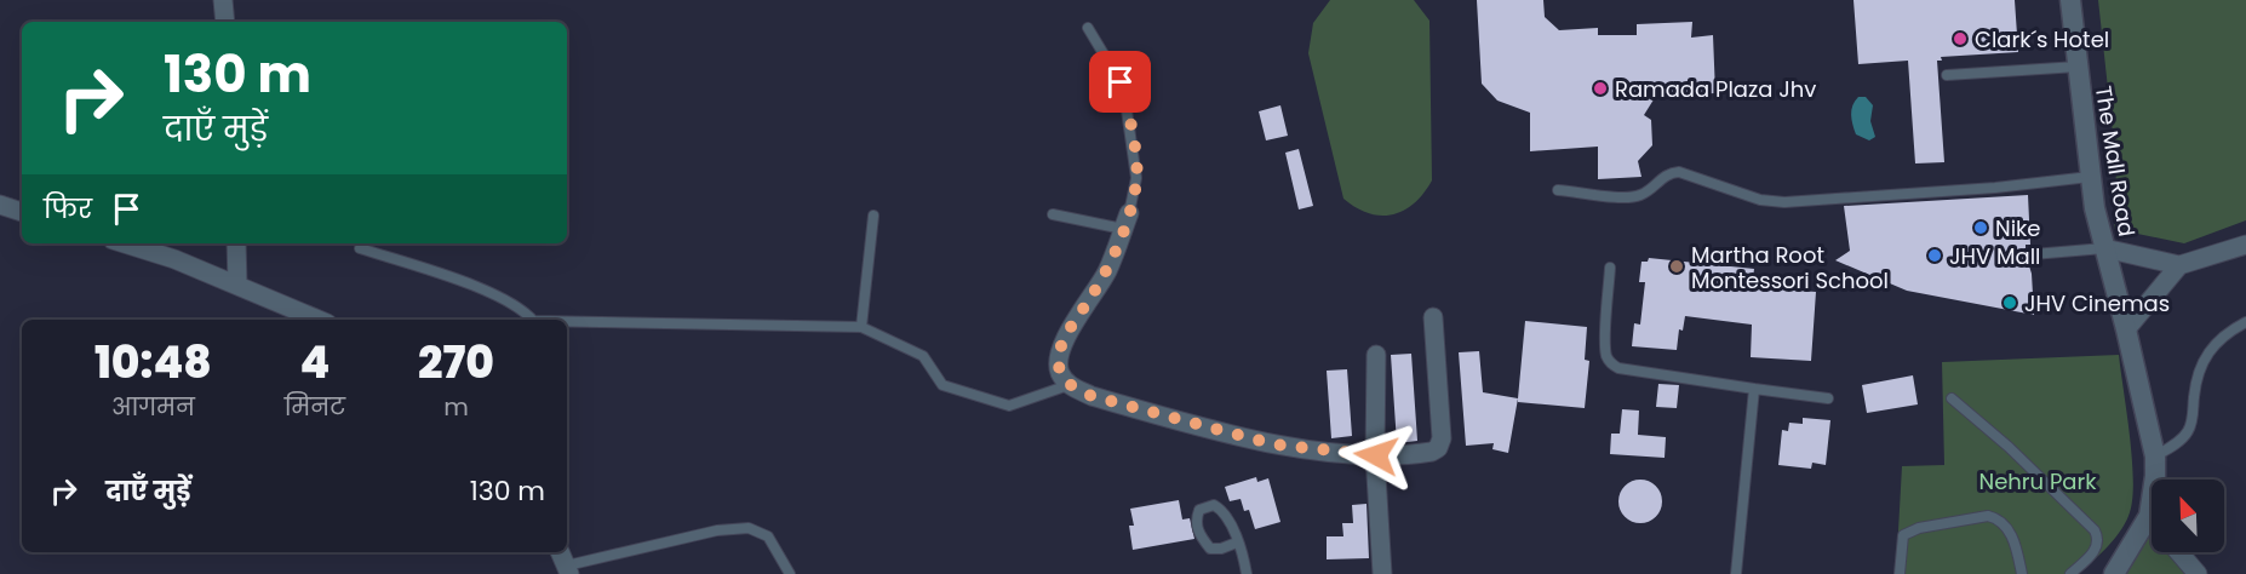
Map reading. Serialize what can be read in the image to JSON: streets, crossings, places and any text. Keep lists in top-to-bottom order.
{
  "streets": {
    "street": ["The Mall Road"]
  },
  "parks": ["Nehru Park"],
  "places": [
    "Clark´s Hotel",
    "Ramada Plaza Jhv",
    "Nike",
    "JHV Mall",
    "Martha Root Montessori School",
    "JHV Cinemas"
  ],
  "north": "top left",
  "page": {
    "turn": ["130 m", "दाएँ मुड़ें"],
    "then": "फिर",
    "eta": [
      "10:48",
      "आगमन",
      "4",
      "मिनट",
      "270",
      "m"
    ],
    "list": [
      {
        "name": "दाएँ मुड़ें",
        "value": "130 m"
      }
    ]
  }
}
